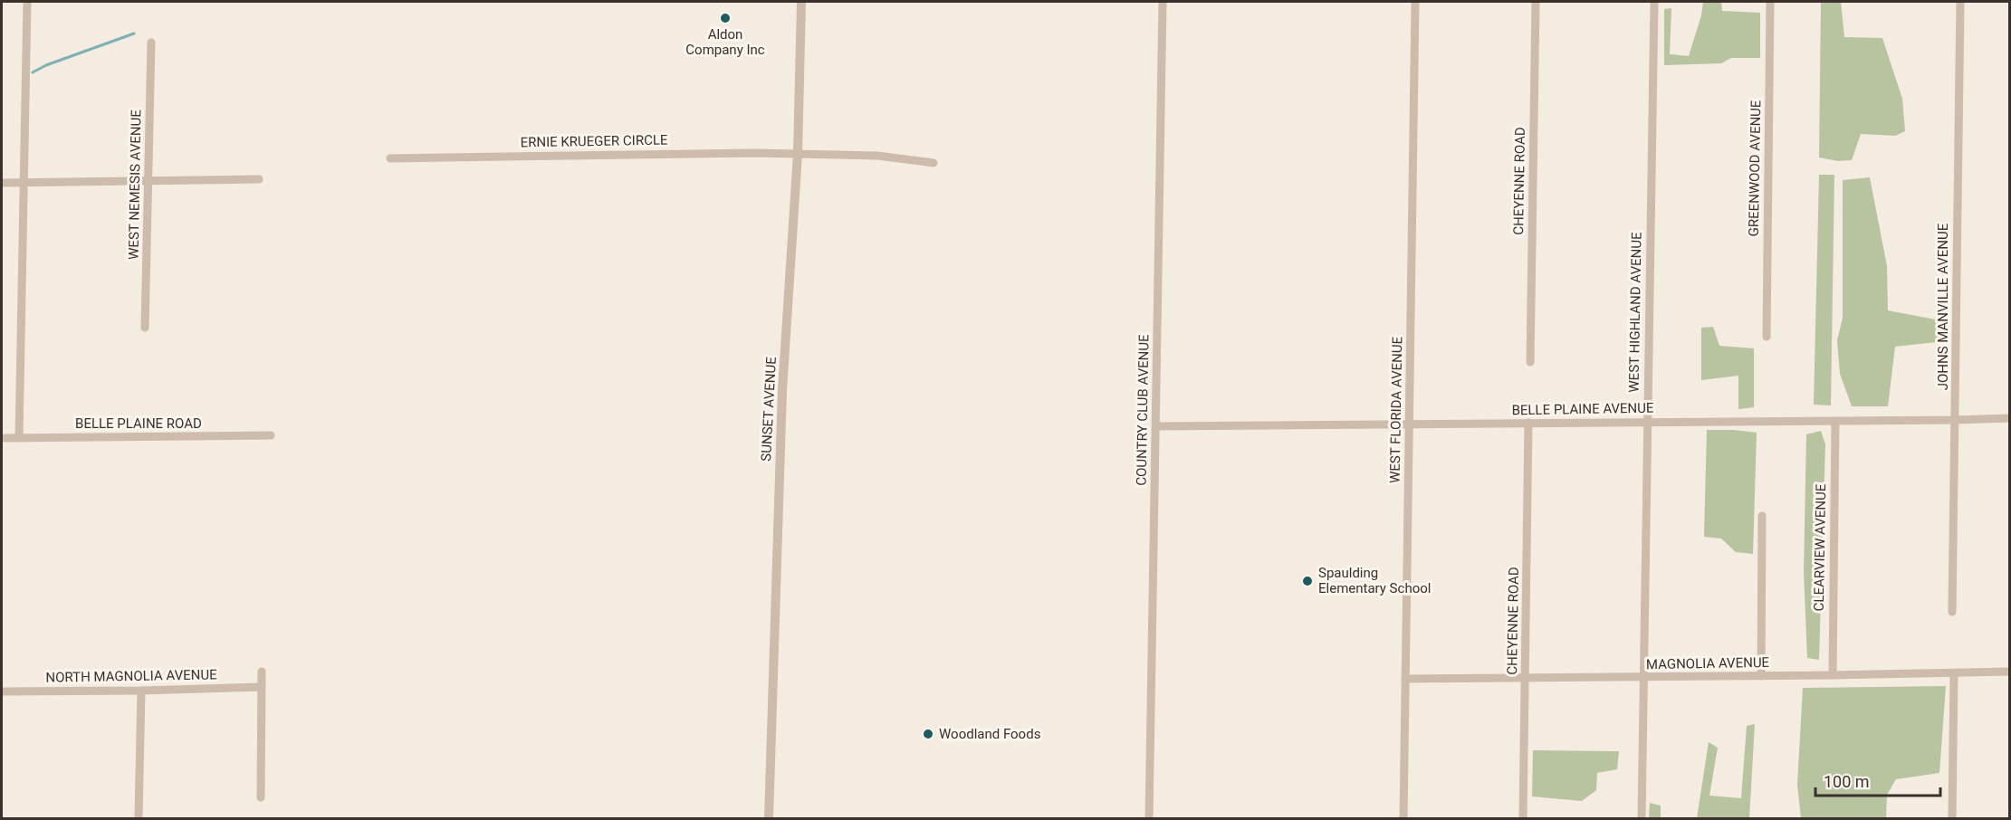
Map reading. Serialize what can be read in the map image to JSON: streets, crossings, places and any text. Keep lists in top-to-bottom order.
{
  "streets": {
    "street": [
      "ERNIE KRUEGER CIRCLE",
      "GREENWOOD AVENUE",
      "CHEYENNE ROAD",
      "WEST NEMESIS AVENUE",
      "JOHNS MANVILLE AVENUE",
      "WEST HIGHLAND AVENUE",
      "SUNSET AVENUE",
      "BELLE PLAINE AVENUE",
      "COUNTRY CLUB AVENUE",
      "WEST FLORIDA AVENUE",
      "BELLE PLAINE ROAD",
      "CLEARVIEW AVENUE",
      "MAGNOLIA AVENUE",
      "NORTH MAGNOLIA AVENUE"
    ]
  },
  "crossings": [
    ["ERNIE KRUEGER CIRCLE", "SUNSET AVENUE"],
    ["CHEYENNE ROAD", "BELLE PLAINE AVENUE"],
    ["CHEYENNE ROAD", "MAGNOLIA AVENUE"],
    ["JOHNS MANVILLE AVENUE", "BELLE PLAINE AVENUE"],
    ["WEST HIGHLAND AVENUE", "BELLE PLAINE AVENUE"],
    ["WEST HIGHLAND AVENUE", "MAGNOLIA AVENUE"],
    ["BELLE PLAINE AVENUE", "COUNTRY CLUB AVENUE"],
    ["BELLE PLAINE AVENUE", "WEST FLORIDA AVENUE"],
    ["BELLE PLAINE AVENUE", "CLEARVIEW AVENUE"],
    ["WEST FLORIDA AVENUE", "MAGNOLIA AVENUE"],
    ["CLEARVIEW AVENUE", "MAGNOLIA AVENUE"]
  ],
  "places": ["Aldon Company Inc", "Spaulding Elementary School", "Woodland Foods"],
  "scale_bar": "100 m"
}
